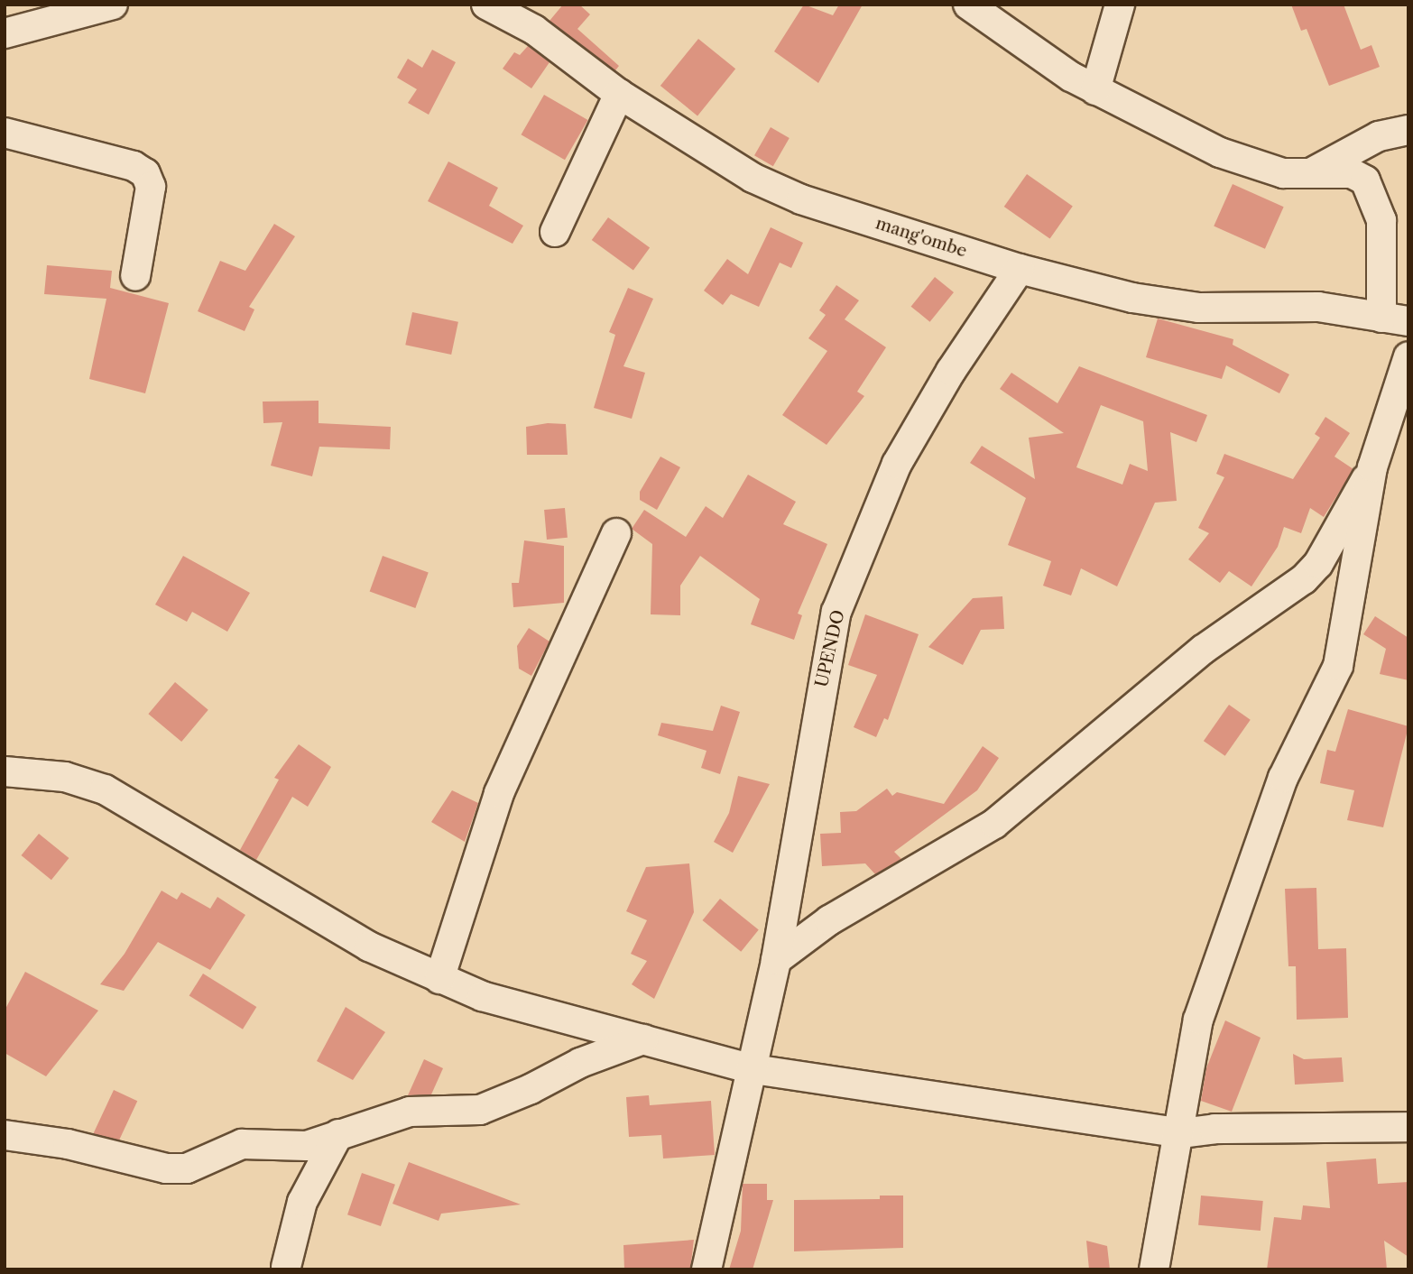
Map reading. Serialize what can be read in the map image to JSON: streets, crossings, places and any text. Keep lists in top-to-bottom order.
{
  "streets": {
    "street": ["mang'ombe", "UPENDO"]
  },
  "crossings": [
    ["mang'ombe", "UPENDO"]
  ]
}
